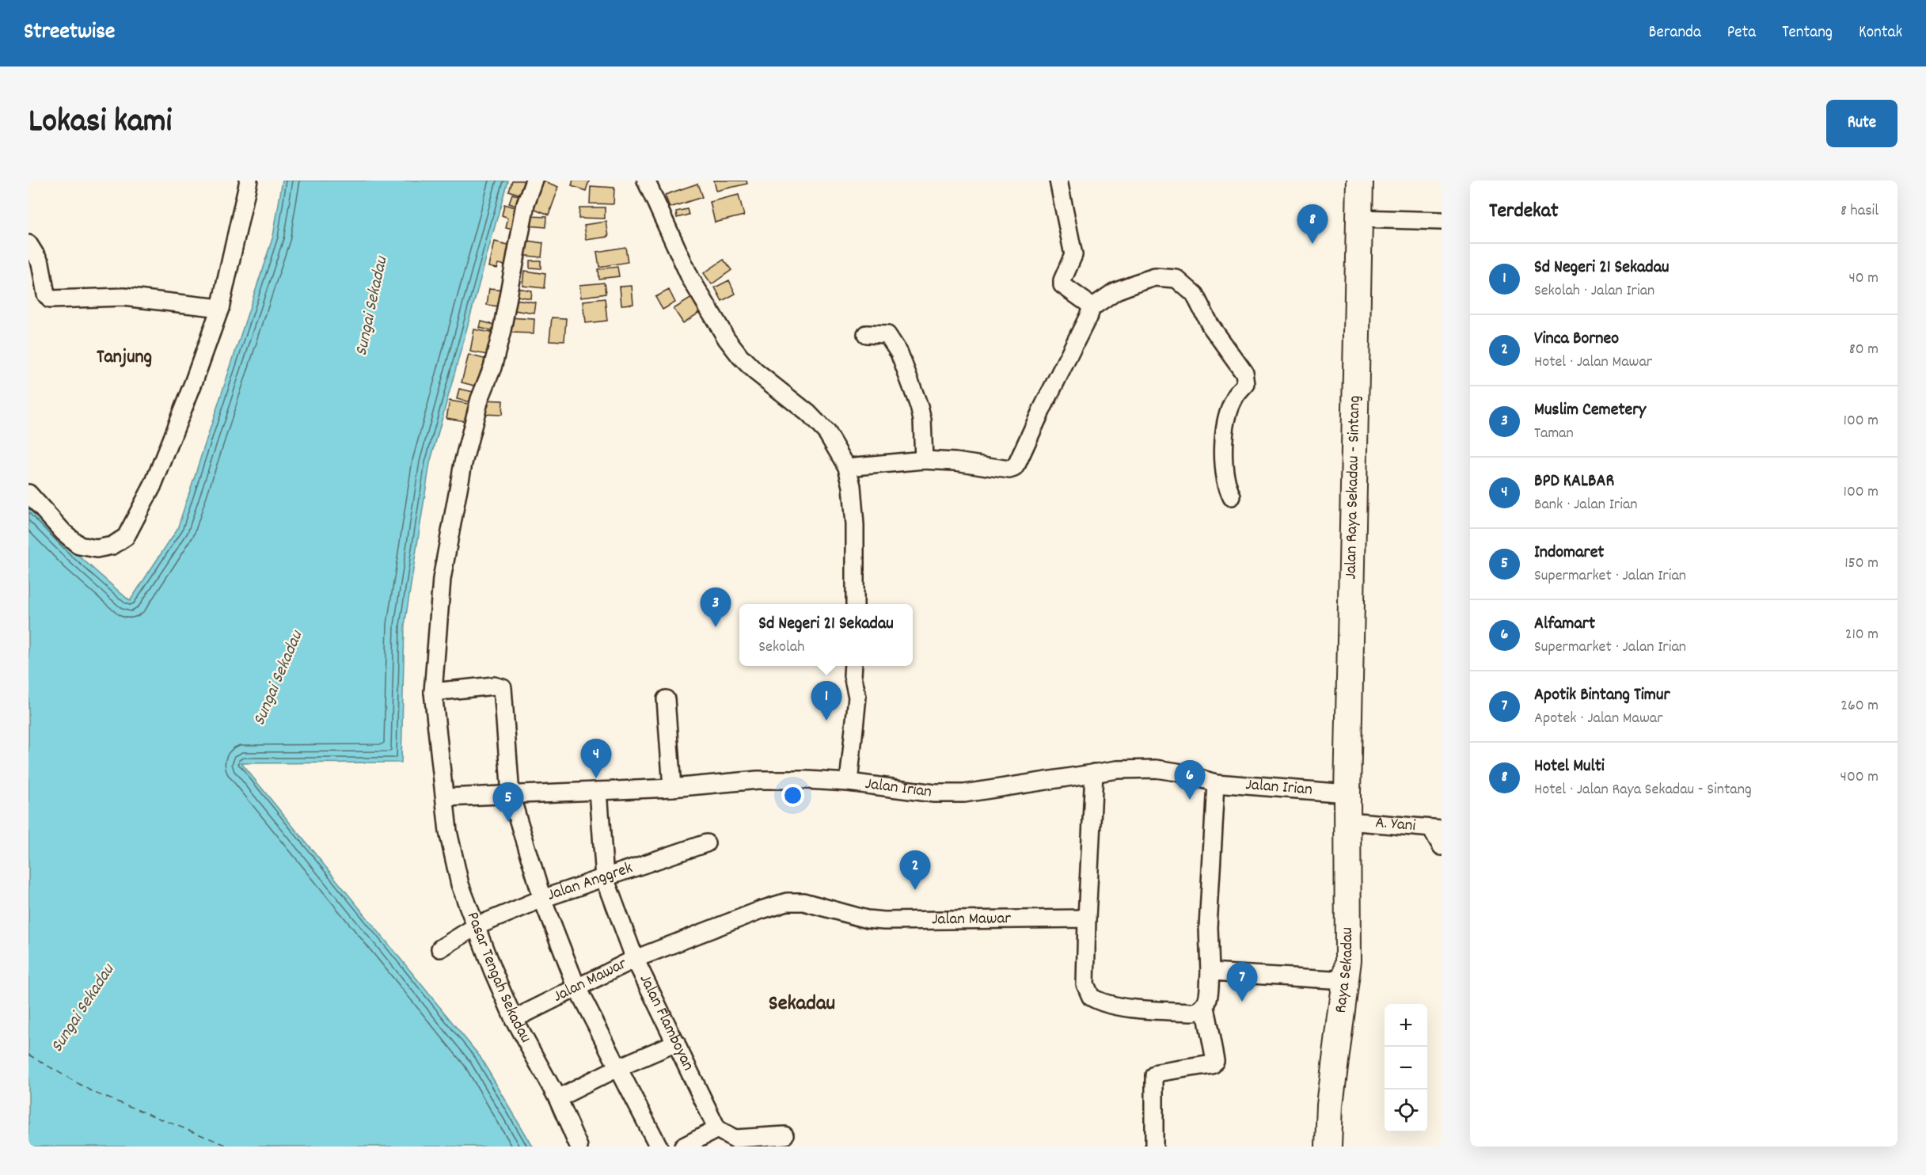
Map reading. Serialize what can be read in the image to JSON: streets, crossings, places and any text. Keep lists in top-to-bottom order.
{
  "streets": {
    "highway": ["Jalan Raya Sekadau - Sintang", "Raya Sekadau"],
    "street": [
      "Jalan Irian",
      "A. Yani",
      "Jalan Anggrek",
      "Jalan Mawar",
      "Pasar Tengah Sekadau",
      "Jalan Flamboyan"
    ]
  },
  "crossings": [
    ["Jalan Raya Sekadau - Sintang", "Jalan Irian"],
    ["Jalan Raya Sekadau - Sintang", "Raya Sekadau"],
    ["Jalan Irian", "Raya Sekadau"],
    ["Jalan Irian", "Pasar Tengah Sekadau"],
    ["Jalan Irian", "Jalan Flamboyan"],
    ["A. Yani", "Raya Sekadau"],
    ["Jalan Anggrek", "Pasar Tengah Sekadau"],
    ["Jalan Anggrek", "Jalan Flamboyan"],
    ["Jalan Mawar", "Pasar Tengah Sekadau"],
    ["Jalan Mawar", "Jalan Flamboyan"]
  ],
  "districts": ["Tanjung", "Sekadau"],
  "water": ["Sungai Sekadau"],
  "page": {
    "header": "Streetwise",
    "nav": [
      "Beranda",
      "Peta",
      "Tentang",
      "Kontak"
    ],
    "title": "Lokasi kami",
    "buttons": "Rute",
    "heading": ["Terdekat", "8 hasil"],
    "pins": [
      "8",
      "3",
      "1",
      "4",
      "6",
      "5",
      "2",
      "7"
    ],
    "list": [
      {
        "mark": "1",
        "name": "Sd Negeri 21 Sekadau",
        "note": "Sekolah · Jalan Irian",
        "value": "40 m"
      },
      {
        "mark": "2",
        "name": "Vinca Borneo",
        "note": "Hotel · Jalan Mawar",
        "value": "80 m"
      },
      {
        "mark": "3",
        "name": "Muslim Cemetery",
        "note": "Taman",
        "value": "100 m"
      },
      {
        "mark": "4",
        "name": "BPD KALBAR",
        "note": "Bank · Jalan Irian",
        "value": "100 m"
      },
      {
        "mark": "5",
        "name": "Indomaret",
        "note": "Supermarket · Jalan Irian",
        "value": "150 m"
      },
      {
        "mark": "6",
        "name": "Alfamart",
        "note": "Supermarket · Jalan Irian",
        "value": "210 m"
      },
      {
        "mark": "7",
        "name": "Apotik Bintang Timur",
        "note": "Apotek · Jalan Mawar",
        "value": "260 m"
      },
      {
        "mark": "8",
        "name": "Hotel Multi",
        "note": "Hotel · Jalan Raya Sekadau - Sintang",
        "value": "400 m"
      }
    ],
    "popup": ["Sd Negeri 21 Sekadau", "Sekolah"],
    "map_buttons": ["+", "−"]
  }
}
